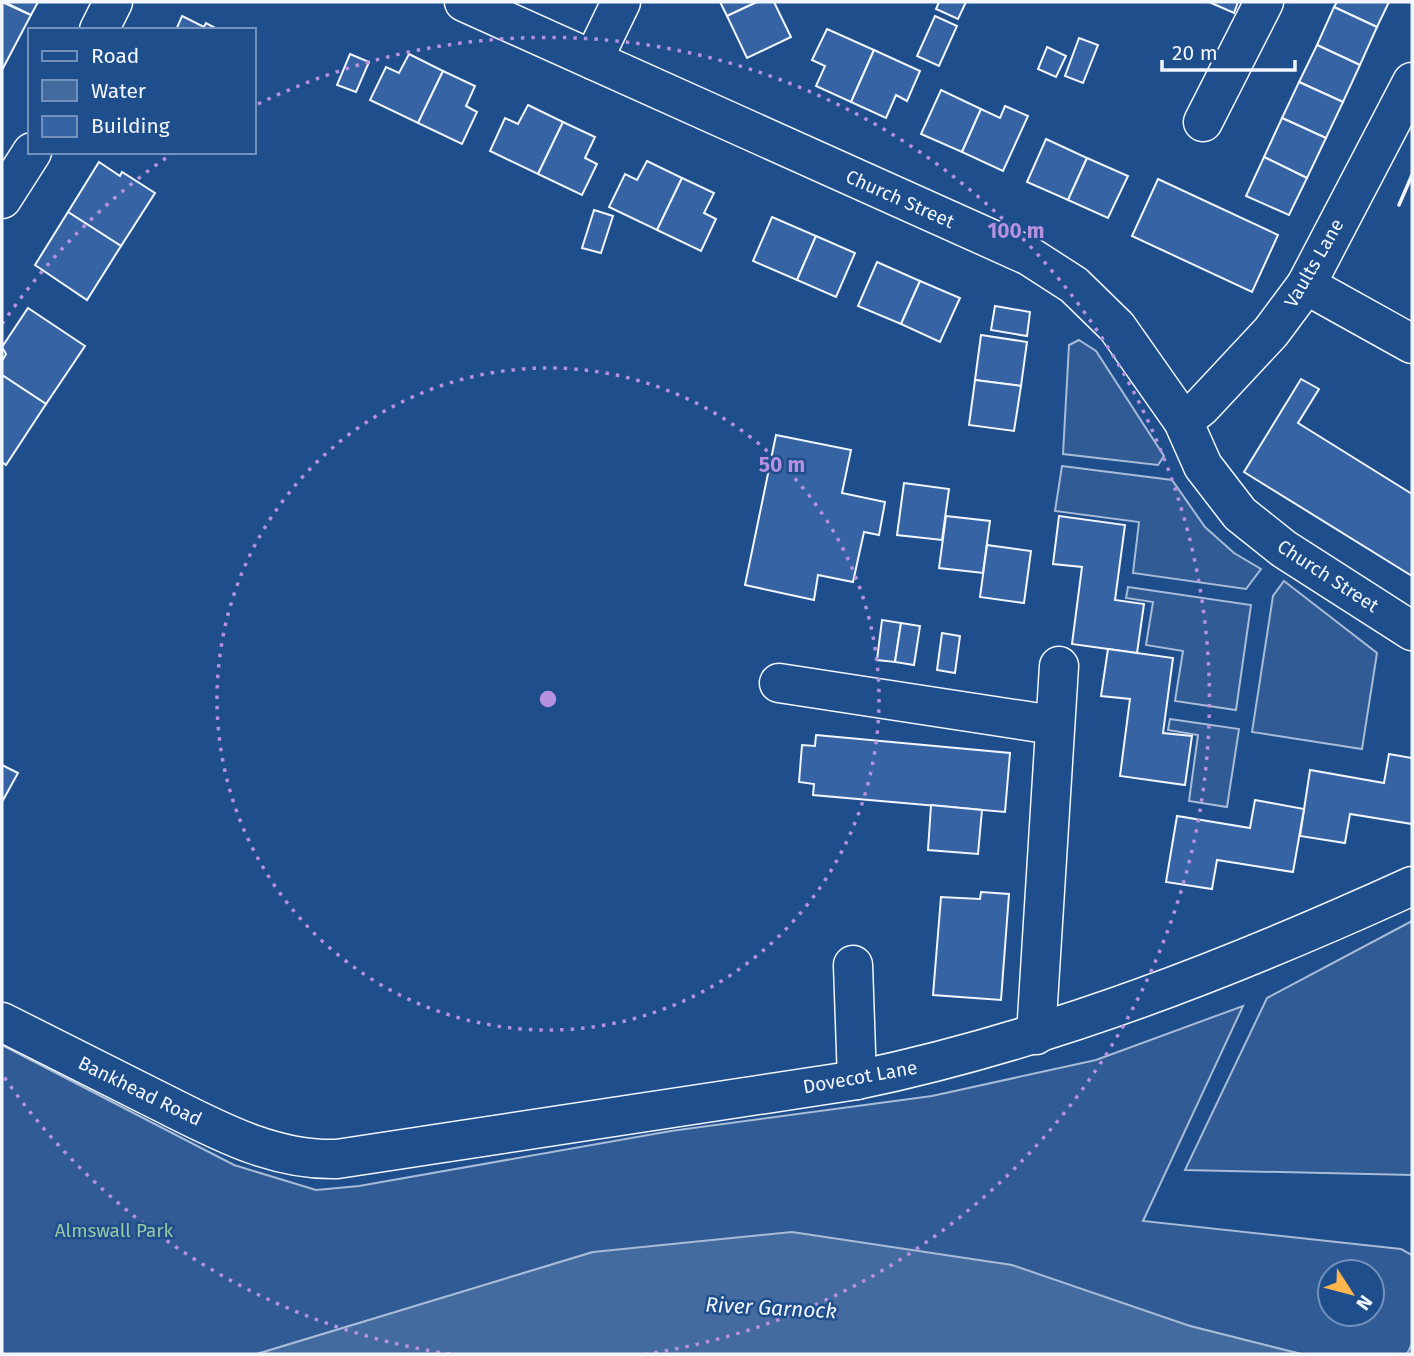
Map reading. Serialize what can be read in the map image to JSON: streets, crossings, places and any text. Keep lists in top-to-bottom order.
{
  "streets": {
    "street": [
      "Church Street",
      "Vaults Lane",
      "Dovecot Lane",
      "Bankhead Road"
    ]
  },
  "crossings": [
    ["Church Street", "Vaults Lane"],
    ["Dovecot Lane", "Bankhead Road"]
  ],
  "water": ["River Garnock"],
  "parks": ["Almswall Park"],
  "legend": ["Road", "Water", "Building"],
  "scale_bar": "20 m",
  "north": "bottom right",
  "rings": ["100 m", "50 m"]
}
